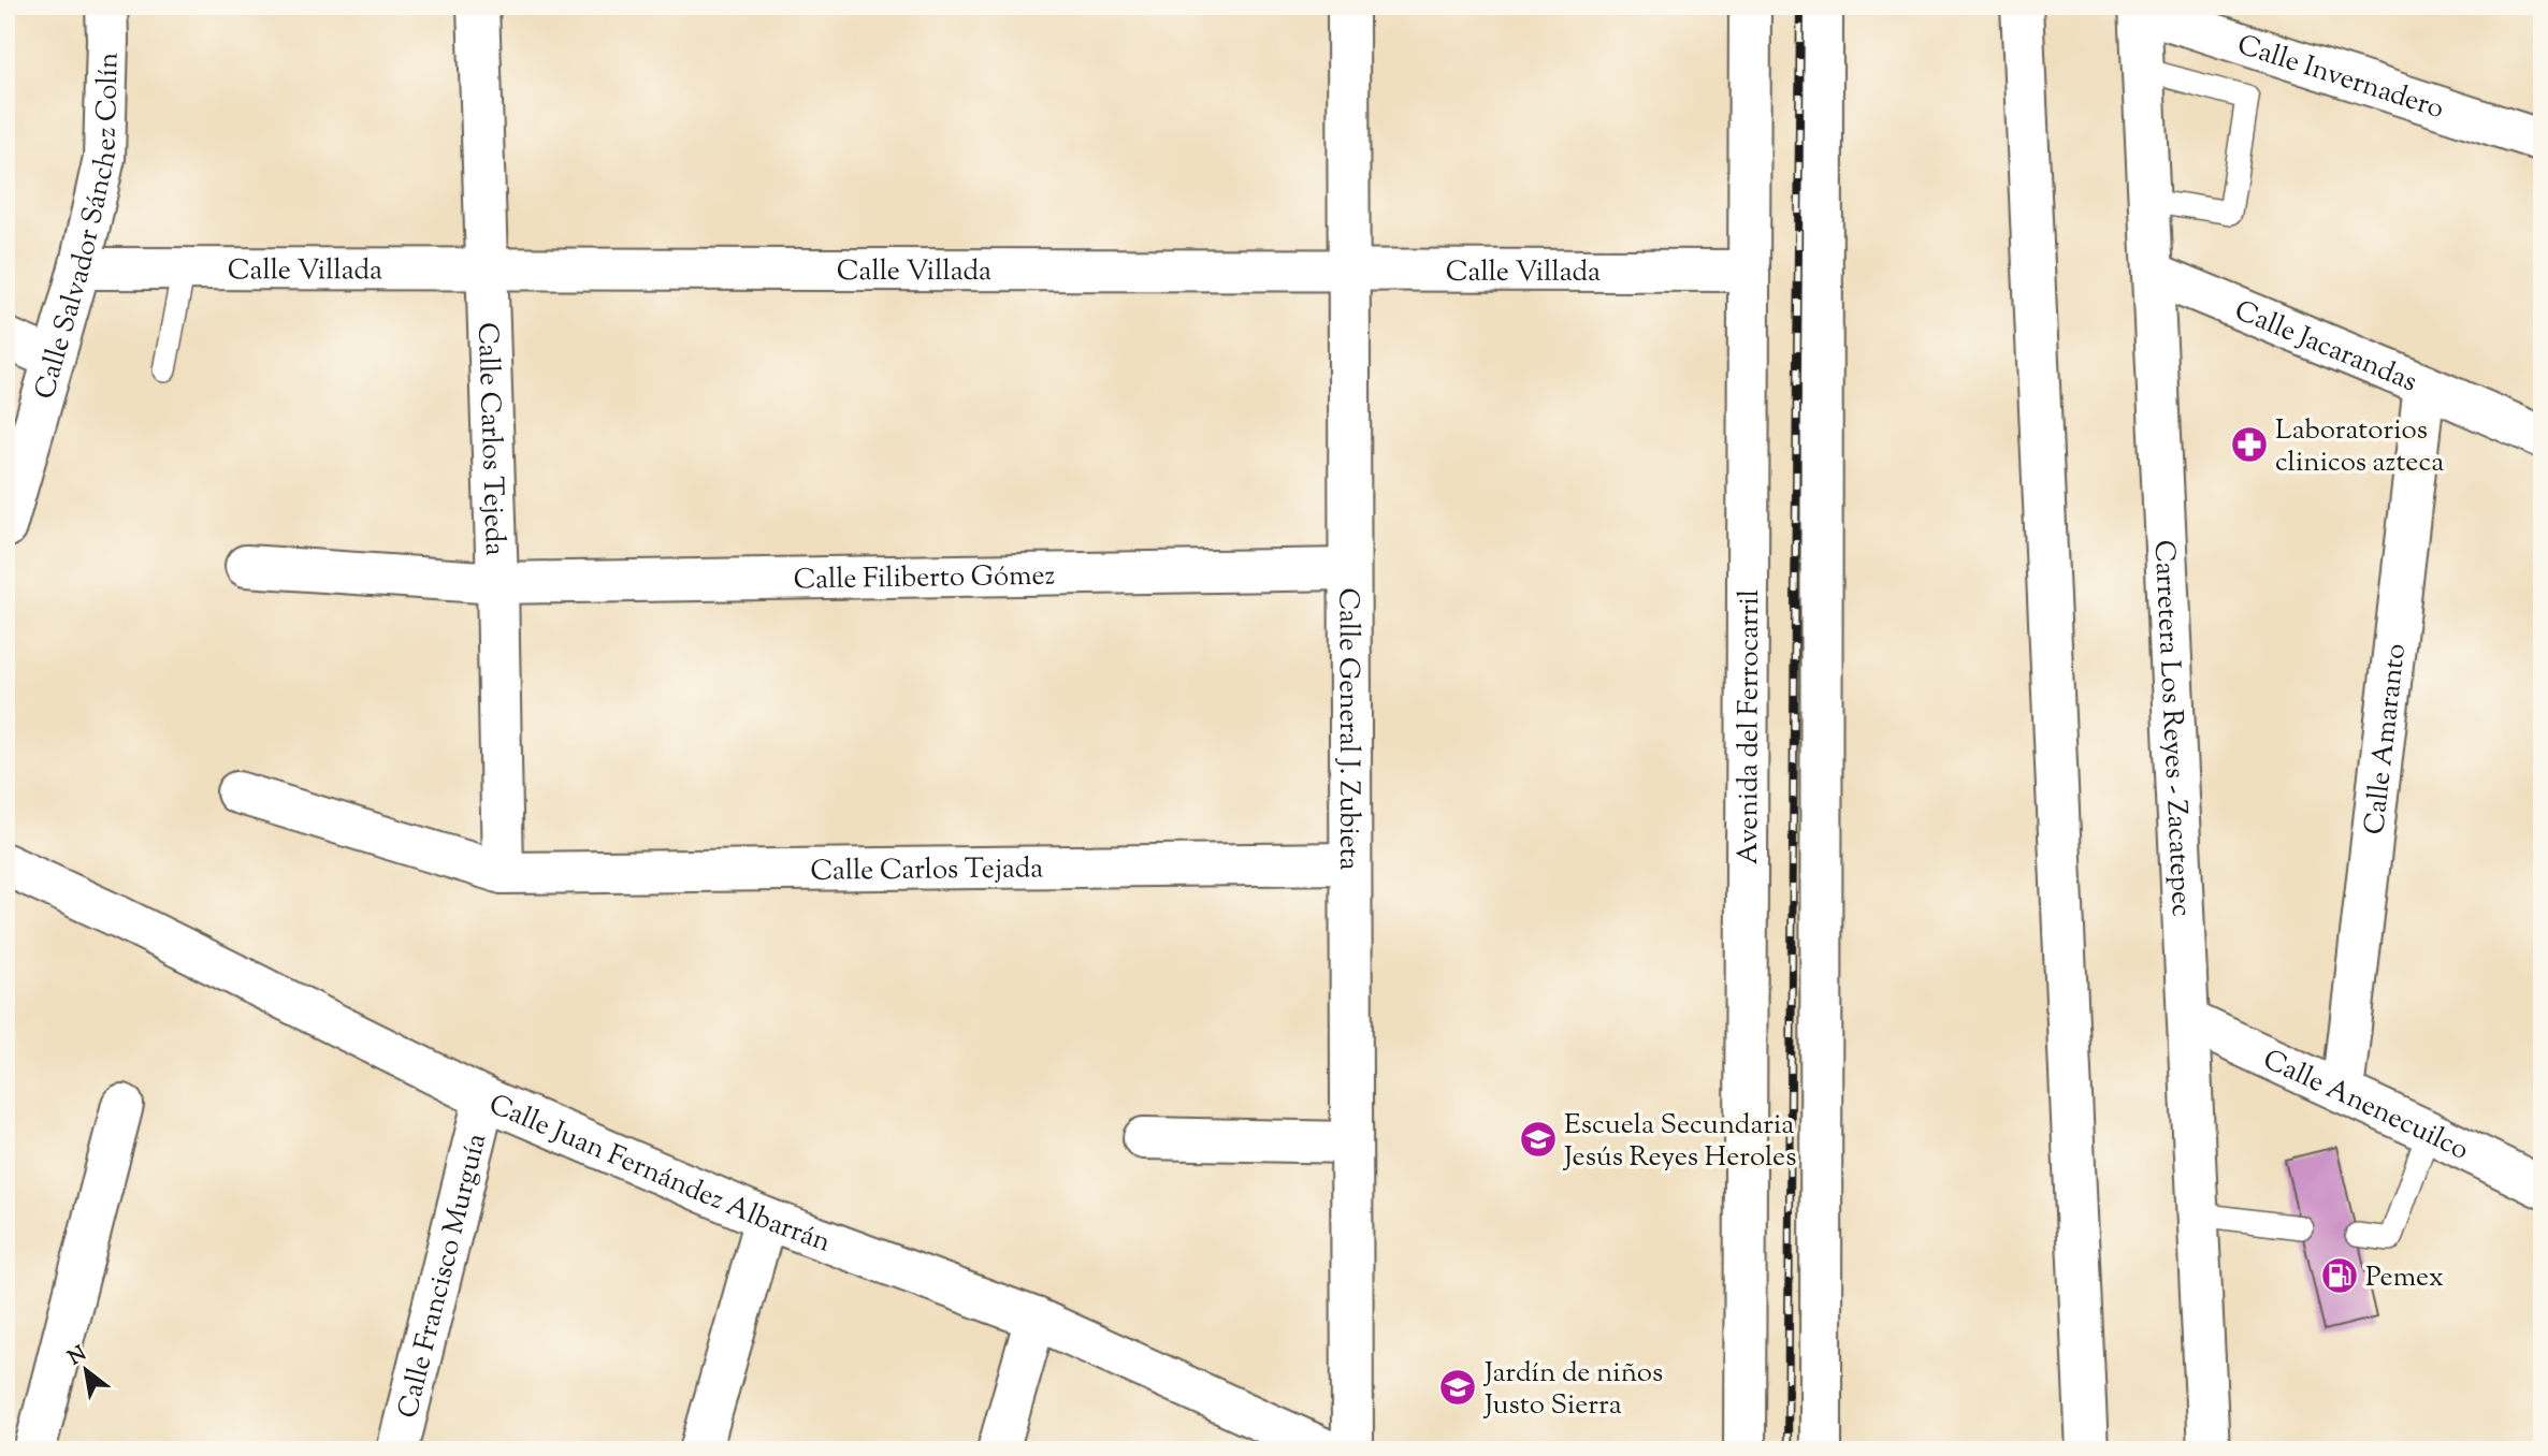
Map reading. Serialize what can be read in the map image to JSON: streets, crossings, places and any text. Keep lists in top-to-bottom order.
{
  "streets": {
    "street": [
      "Calle Invernadero",
      "Calle Salvador Sánchez Colín",
      "Calle Villada",
      "Calle Jacarandas",
      "Calle Carlos Tejeda",
      "Calle Filiberto Gómez",
      "Calle General J. Zubieta",
      "Avenida del Ferrocarril",
      "Carretera Los Reyes - Zacatepec",
      "Calle Amaranto",
      "Calle Carlos Tejada",
      "Calle Anenecuilco",
      "Calle Juan Fernández Albarrán",
      "Calle Francisco Murguía"
    ]
  },
  "crossings": [
    ["Calle Invernadero", "Carretera Los Reyes - Zacatepec"],
    ["Calle Salvador Sánchez Colín", "Calle Villada"],
    ["Calle Villada", "Calle Carlos Tejeda"],
    ["Calle Villada", "Calle General J. Zubieta"],
    ["Calle Villada", "Avenida del Ferrocarril"],
    ["Calle Jacarandas", "Carretera Los Reyes - Zacatepec"],
    ["Calle Jacarandas", "Calle Amaranto"],
    ["Calle Carlos Tejeda", "Calle Filiberto Gómez"],
    ["Calle Carlos Tejeda", "Calle Carlos Tejada"],
    ["Calle Filiberto Gómez", "Calle General J. Zubieta"],
    ["Calle General J. Zubieta", "Calle Carlos Tejada"],
    ["Carretera Los Reyes - Zacatepec", "Calle Anenecuilco"],
    ["Calle Amaranto", "Calle Anenecuilco"],
    ["Calle Juan Fernández Albarrán", "Calle Francisco Murguía"]
  ],
  "places": {
    "pharmacy": ["Laboratorios clinicos azteca"],
    "school or university": ["Escuela Secundaria Jesús Reyes Heroles", "Jardín de niños Justo Sierra"],
    "fuel station": ["Pemex"]
  },
  "north": "top left"
}
